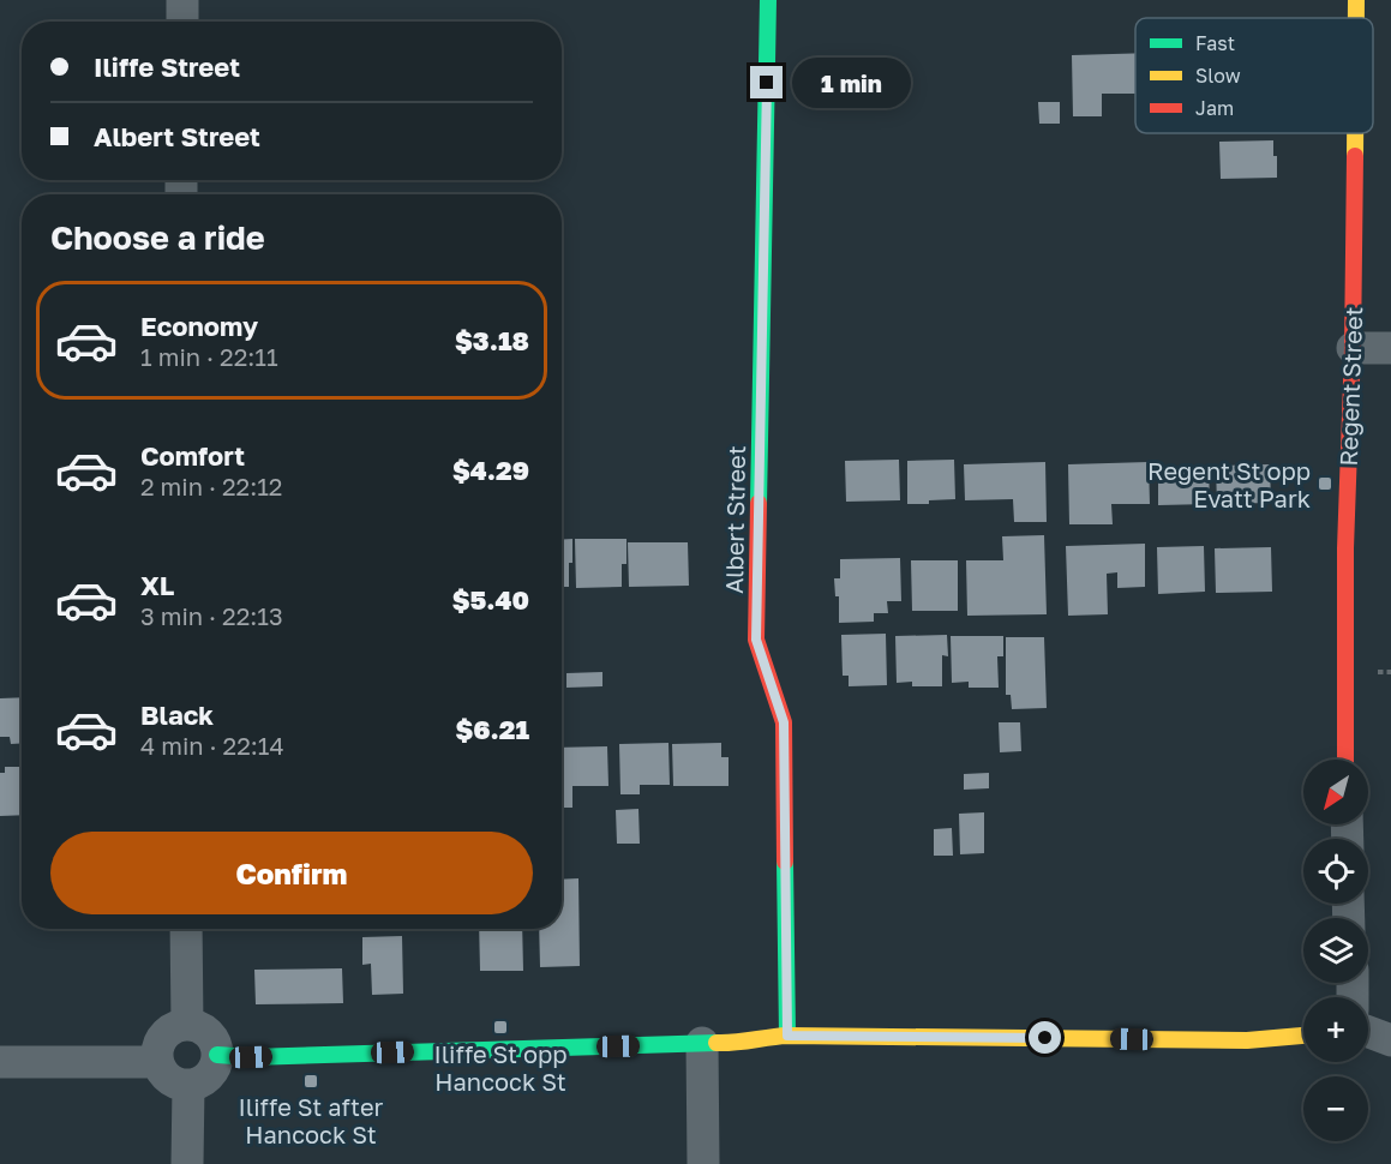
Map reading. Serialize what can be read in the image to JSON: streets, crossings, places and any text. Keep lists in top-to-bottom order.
{
  "streets": {
    "street": ["Regent Street", "Albert Street"]
  },
  "places": {
    "transit": ["Regent St opp Evatt Park", "Iliffe St opp Hancock St", "Iliffe St after Hancock St"]
  },
  "legend": ["Fast", "Slow", "Jam"],
  "north": "bottom left",
  "page": {
    "banner": ["Iliffe Street", "Albert Street"],
    "bubble": "1 min",
    "heading": "Choose a ride",
    "list": [
      {
        "name": "Economy",
        "note": "1 min · 22:11",
        "value": "$3.18"
      },
      {
        "name": "Comfort",
        "note": "2 min · 22:12",
        "value": "$4.29"
      },
      {
        "name": "XL",
        "note": "3 min · 22:13",
        "value": "$5.40"
      },
      {
        "name": "Black",
        "note": "4 min · 22:14",
        "value": "$6.21"
      }
    ],
    "map_buttons": ["+", "−"],
    "buttons": "Confirm"
  }
}
